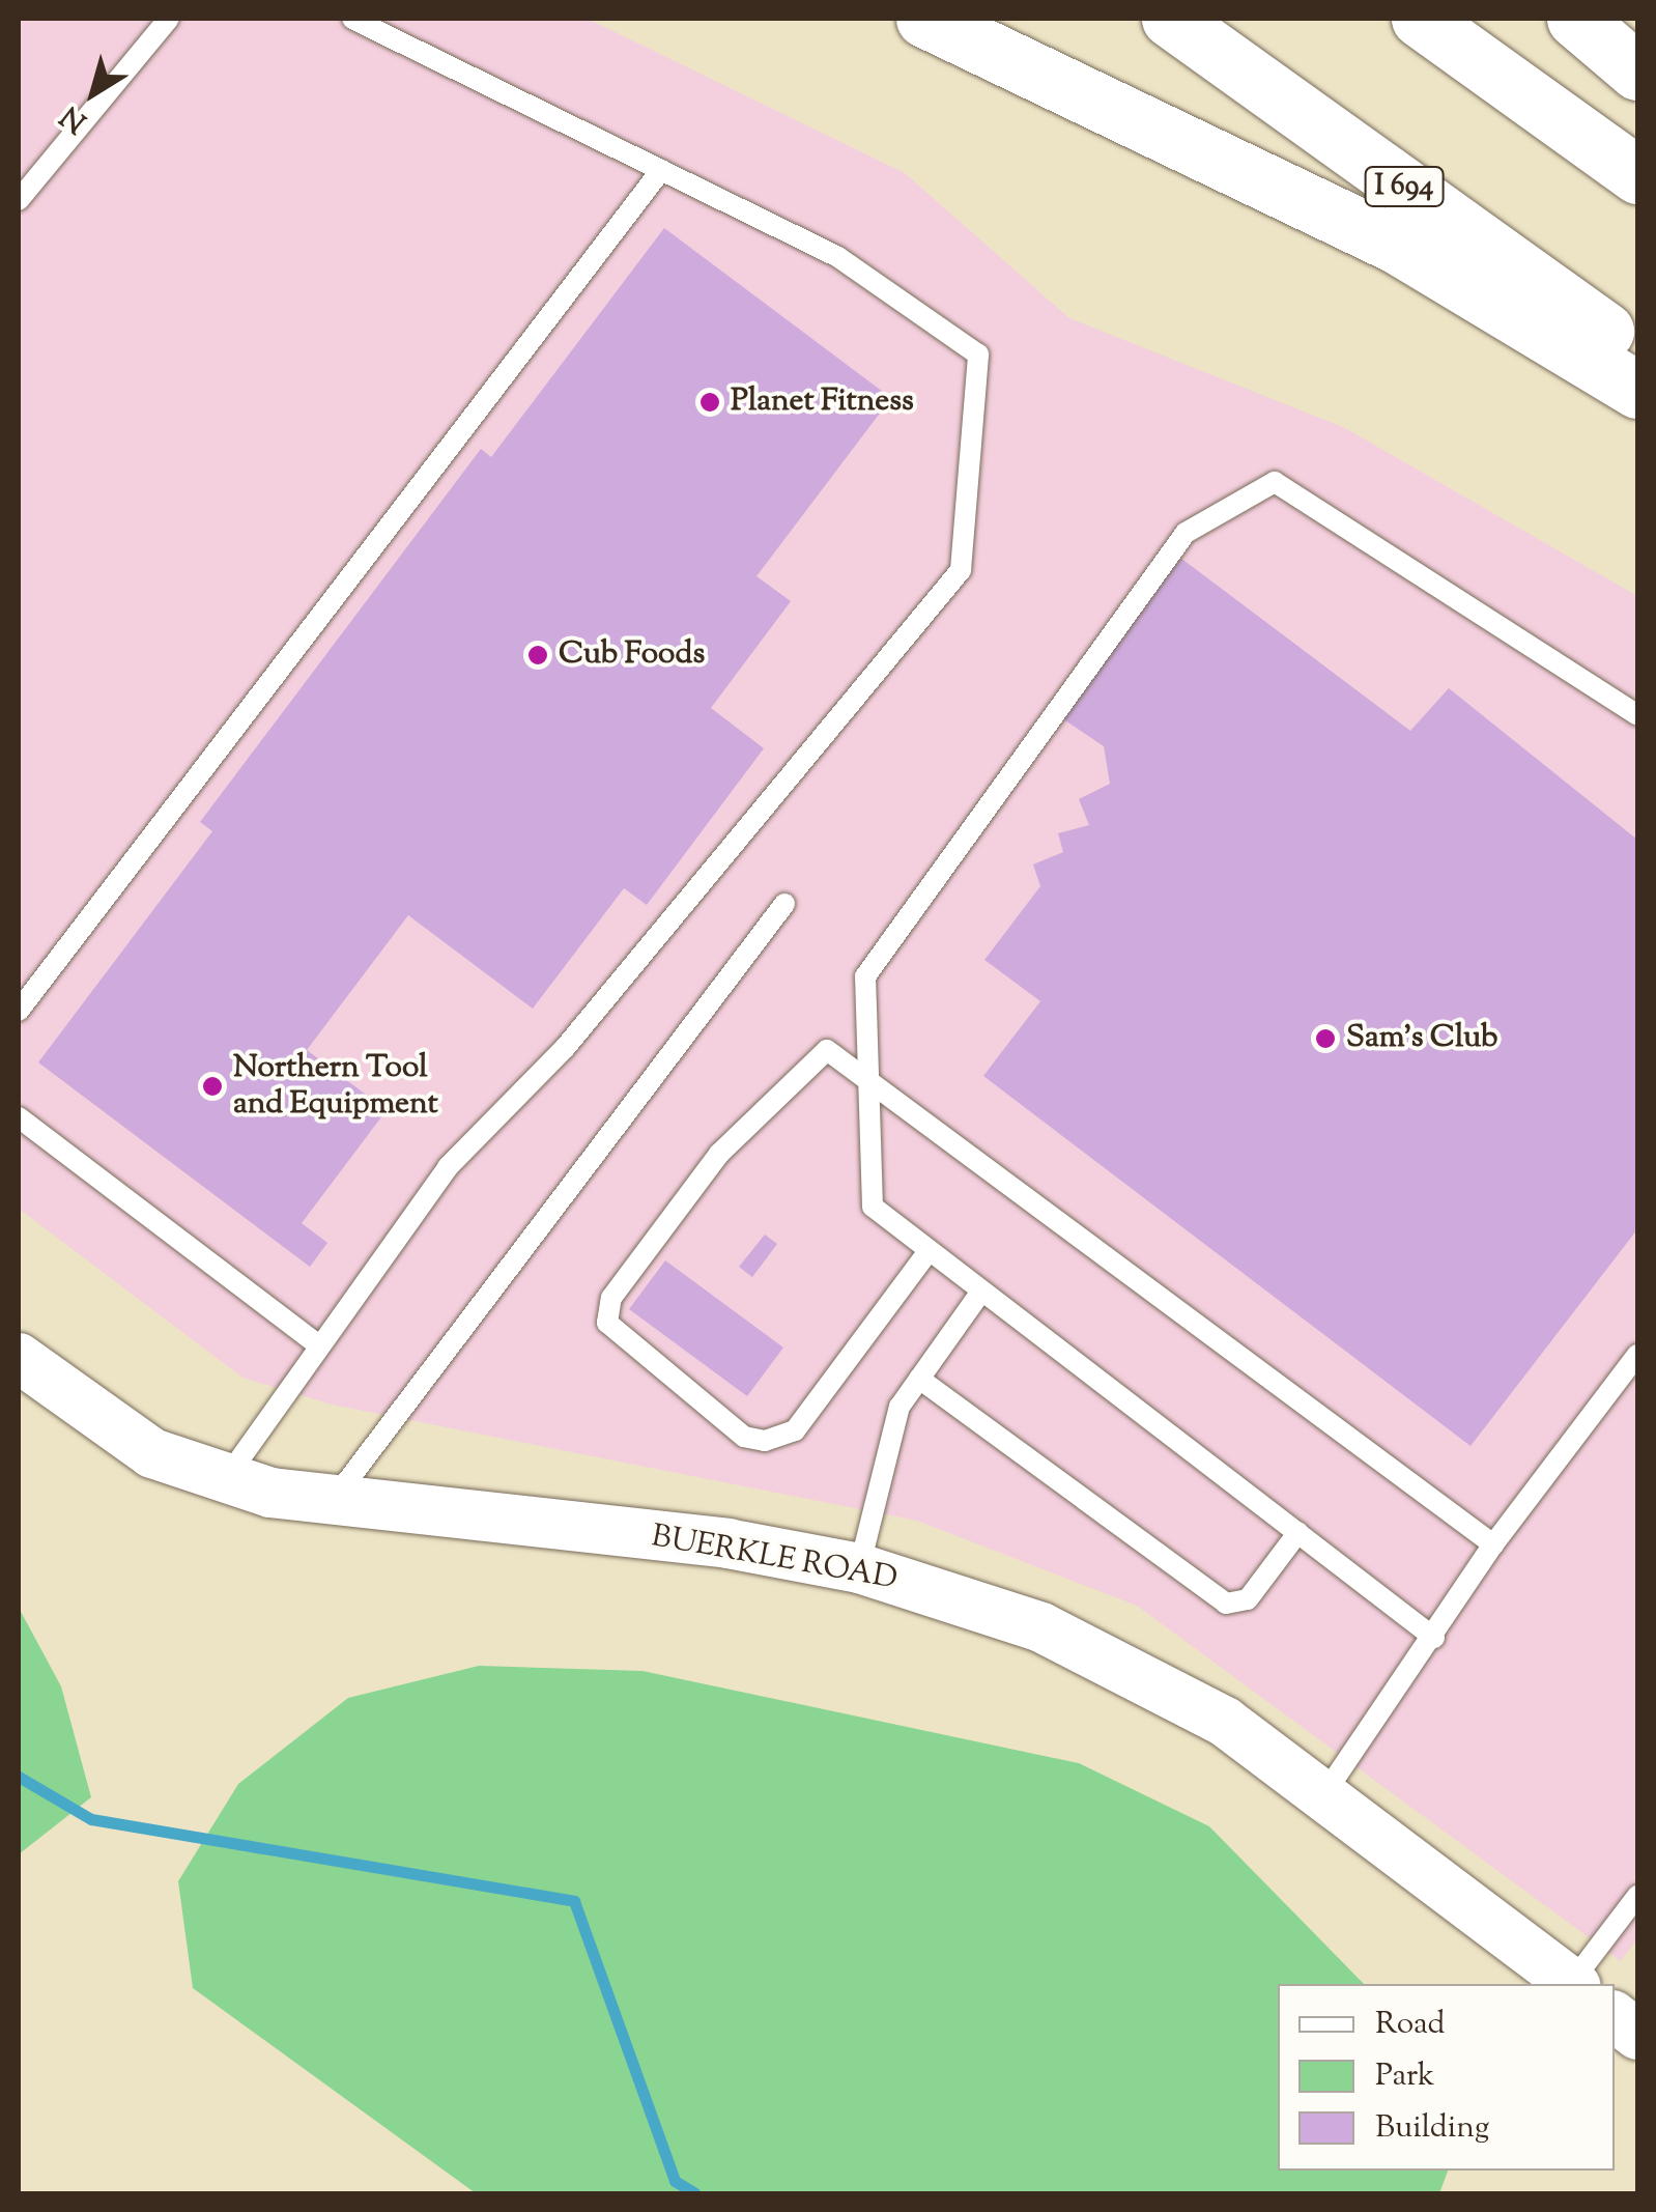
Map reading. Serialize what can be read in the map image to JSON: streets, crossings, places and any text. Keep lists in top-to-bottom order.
{
  "streets": {
    "highway": ["I 694"],
    "street": ["BUERKLE ROAD"]
  },
  "places": [
    "Planet Fitness",
    "Cub Foods",
    "Sam's Club",
    "Northern Tool and Equipment"
  ],
  "legend": ["Road", "Park", "Building"],
  "north": "bottom left"
}
